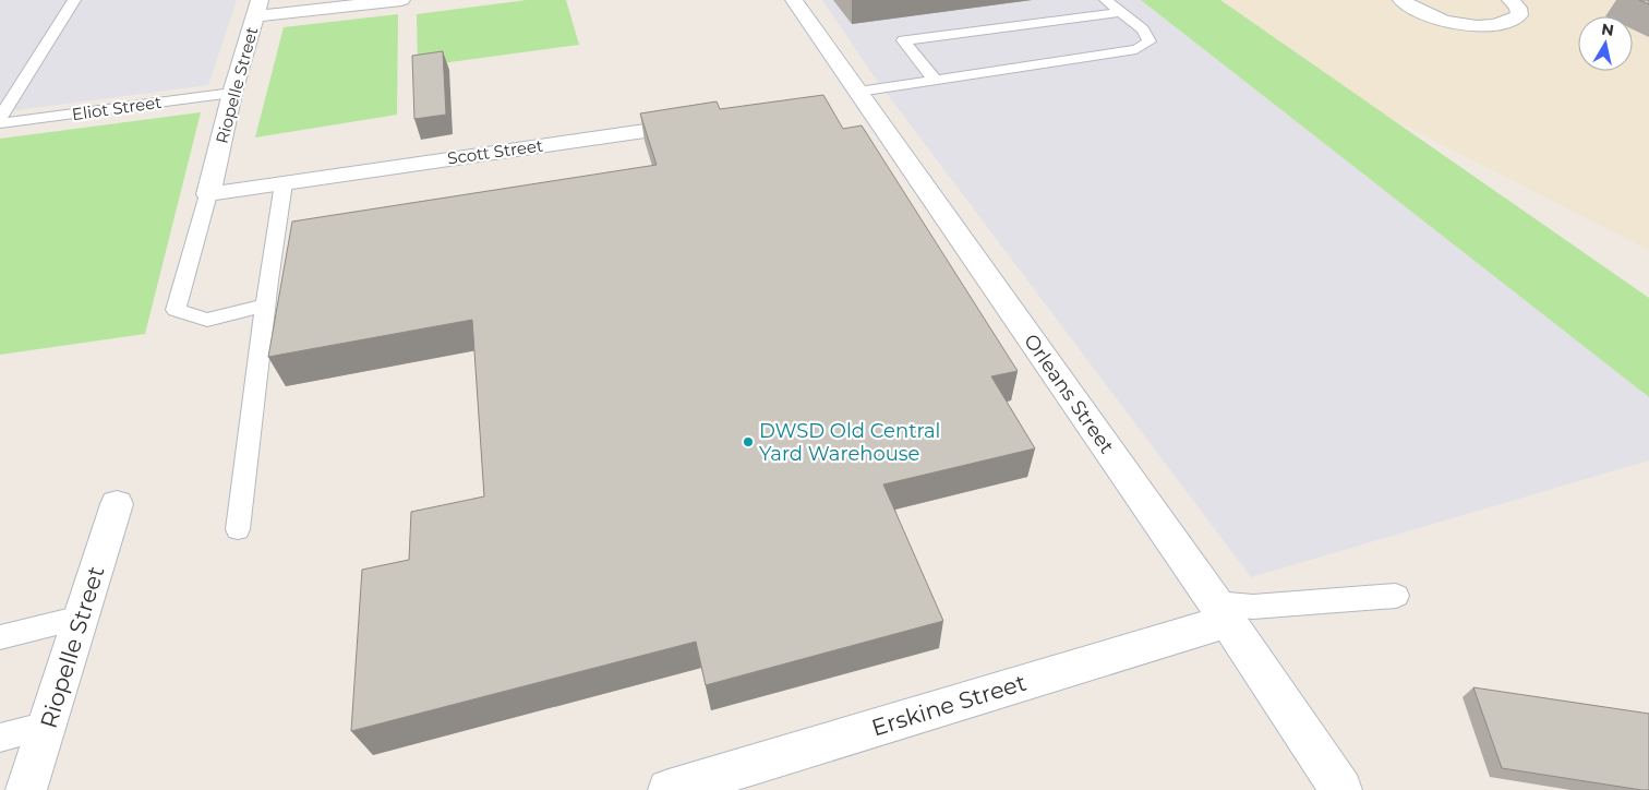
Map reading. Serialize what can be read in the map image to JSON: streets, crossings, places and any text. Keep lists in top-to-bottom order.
{
  "streets": {
    "street": [
      "Riopelle Street",
      "Scott Street",
      "Orleans Street",
      "Erskine Street"
    ],
    "lane": ["Eliot Street"]
  },
  "crossings": [
    ["Riopelle Street", "Eliot Street"],
    ["Riopelle Street", "Scott Street"],
    ["Orleans Street", "Erskine Street"]
  ],
  "places": ["DWSD Old Central Yard Warehouse"],
  "north": "top"
}
